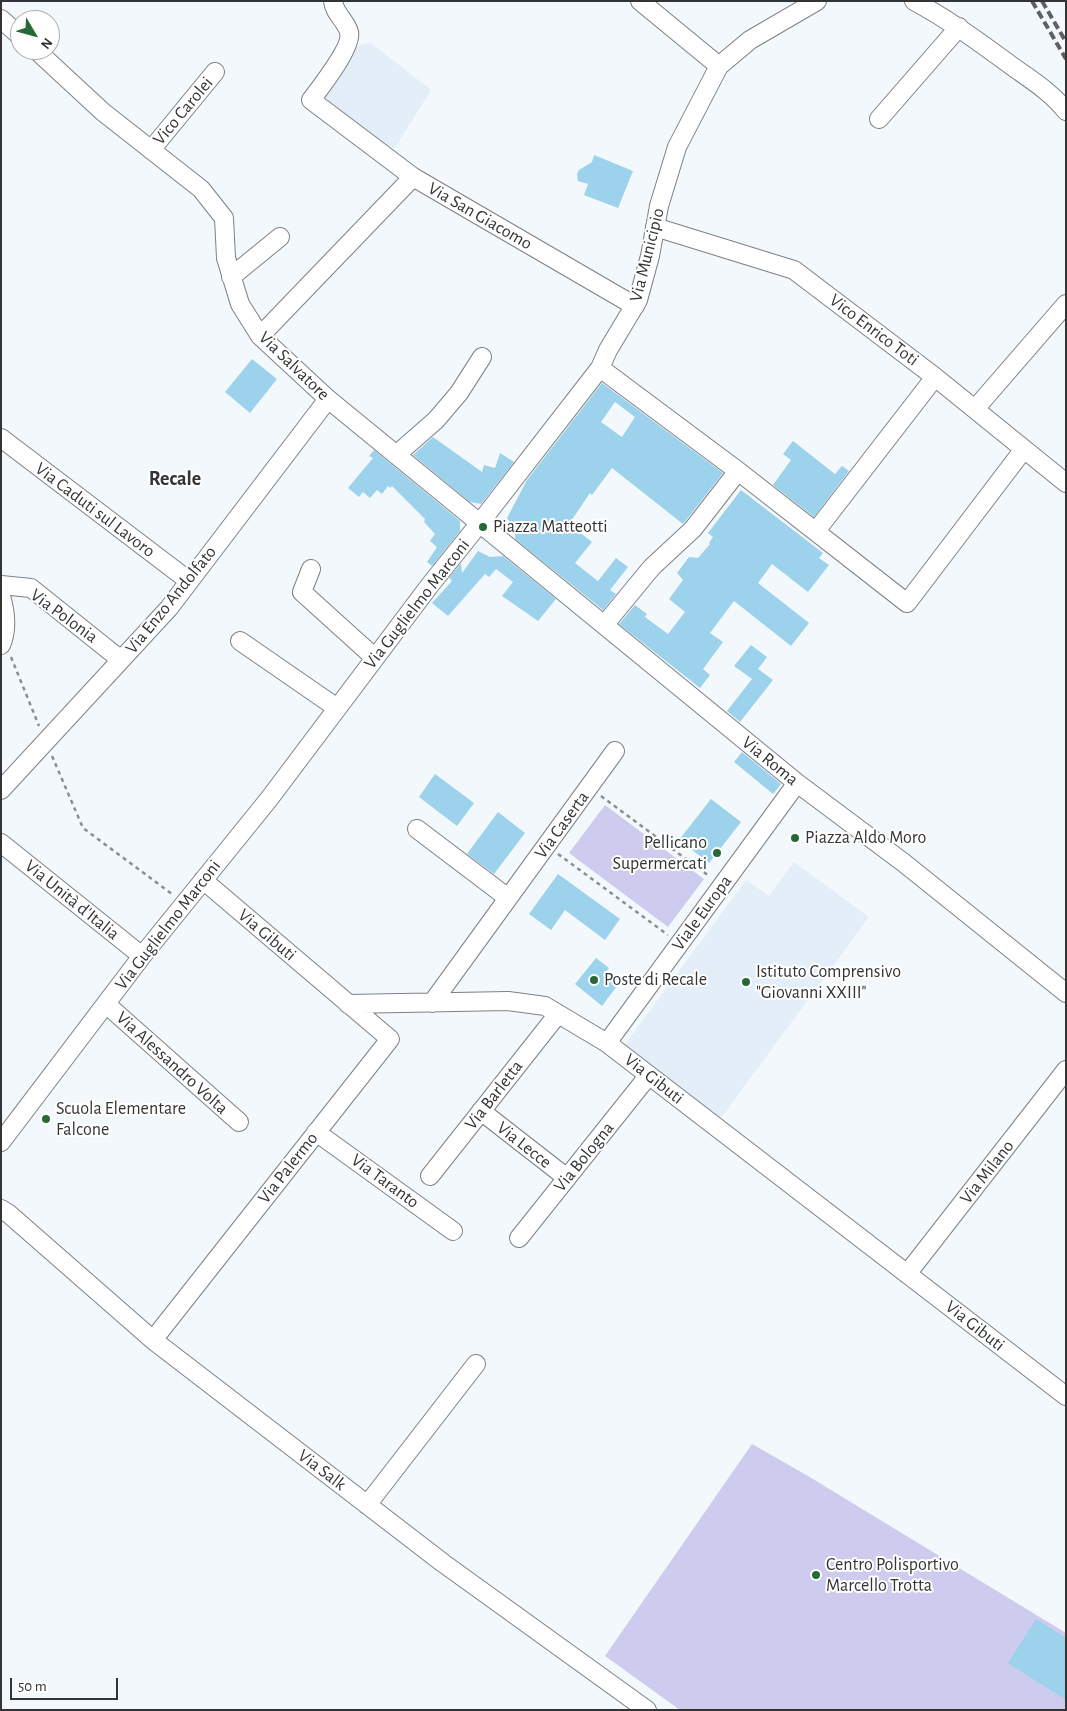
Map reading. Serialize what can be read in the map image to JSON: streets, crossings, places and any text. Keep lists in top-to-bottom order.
{
  "streets": {
    "street": [
      "Vico Carolei",
      "Via San Giacomo",
      "Via Municipio",
      "Vico Enrico Toti",
      "Via Salvatore",
      "Via Caduti sul Lavoro",
      "Via Enzo Andolfato",
      "Via Guglielmo Marconi",
      "Via Polonia",
      "Via Roma",
      "Via Caserta",
      "Via Unità d'Italia",
      "Viale Europa",
      "Via Gibuti",
      "Via Alessandro Volta",
      "Via Barletta",
      "Via Lecce",
      "Via Bologna",
      "Via Palermo",
      "Via Milano",
      "Via Taranto",
      "Via Salk"
    ]
  },
  "crossings": [
    ["Vico Carolei", "Via Salvatore"],
    ["Via San Giacomo", "Via Municipio"],
    ["Via San Giacomo", "Via Salvatore"],
    ["Via Municipio", "Vico Enrico Toti"],
    ["Via Municipio", "Via Salvatore"],
    ["Via Municipio", "Via Guglielmo Marconi"],
    ["Via Municipio", "Via Roma"],
    ["Via Salvatore", "Via Enzo Andolfato"],
    ["Via Salvatore", "Via Guglielmo Marconi"],
    ["Via Salvatore", "Via Roma"],
    ["Via Caduti sul Lavoro", "Via Enzo Andolfato"],
    ["Via Enzo Andolfato", "Via Polonia"],
    ["Via Guglielmo Marconi", "Via Roma"],
    ["Via Guglielmo Marconi", "Via Unità d'Italia"],
    ["Via Guglielmo Marconi", "Via Gibuti"],
    ["Via Guglielmo Marconi", "Via Alessandro Volta"],
    ["Via Roma", "Viale Europa"],
    ["Via Caserta", "Via Gibuti"],
    ["Viale Europa", "Via Gibuti"],
    ["Via Gibuti", "Via Barletta"],
    ["Via Gibuti", "Via Bologna"],
    ["Via Gibuti", "Via Palermo"],
    ["Via Gibuti", "Via Milano"],
    ["Via Barletta", "Via Lecce"],
    ["Via Lecce", "Via Bologna"],
    ["Via Palermo", "Via Taranto"],
    ["Via Palermo", "Via Salk"]
  ],
  "districts": ["Recale"],
  "places": [
    "Piazza Matteotti",
    "Piazza Aldo Moro",
    "Pellicano Supermercati",
    "Poste di Recale",
    "Istituto Comprensivo \"Giovanni XXIII\"",
    "Scuola Elementare Falcone",
    "Centro Polisportivo Marcello Trotta"
  ],
  "scale_bar": "50 m",
  "north": "bottom right"
}
